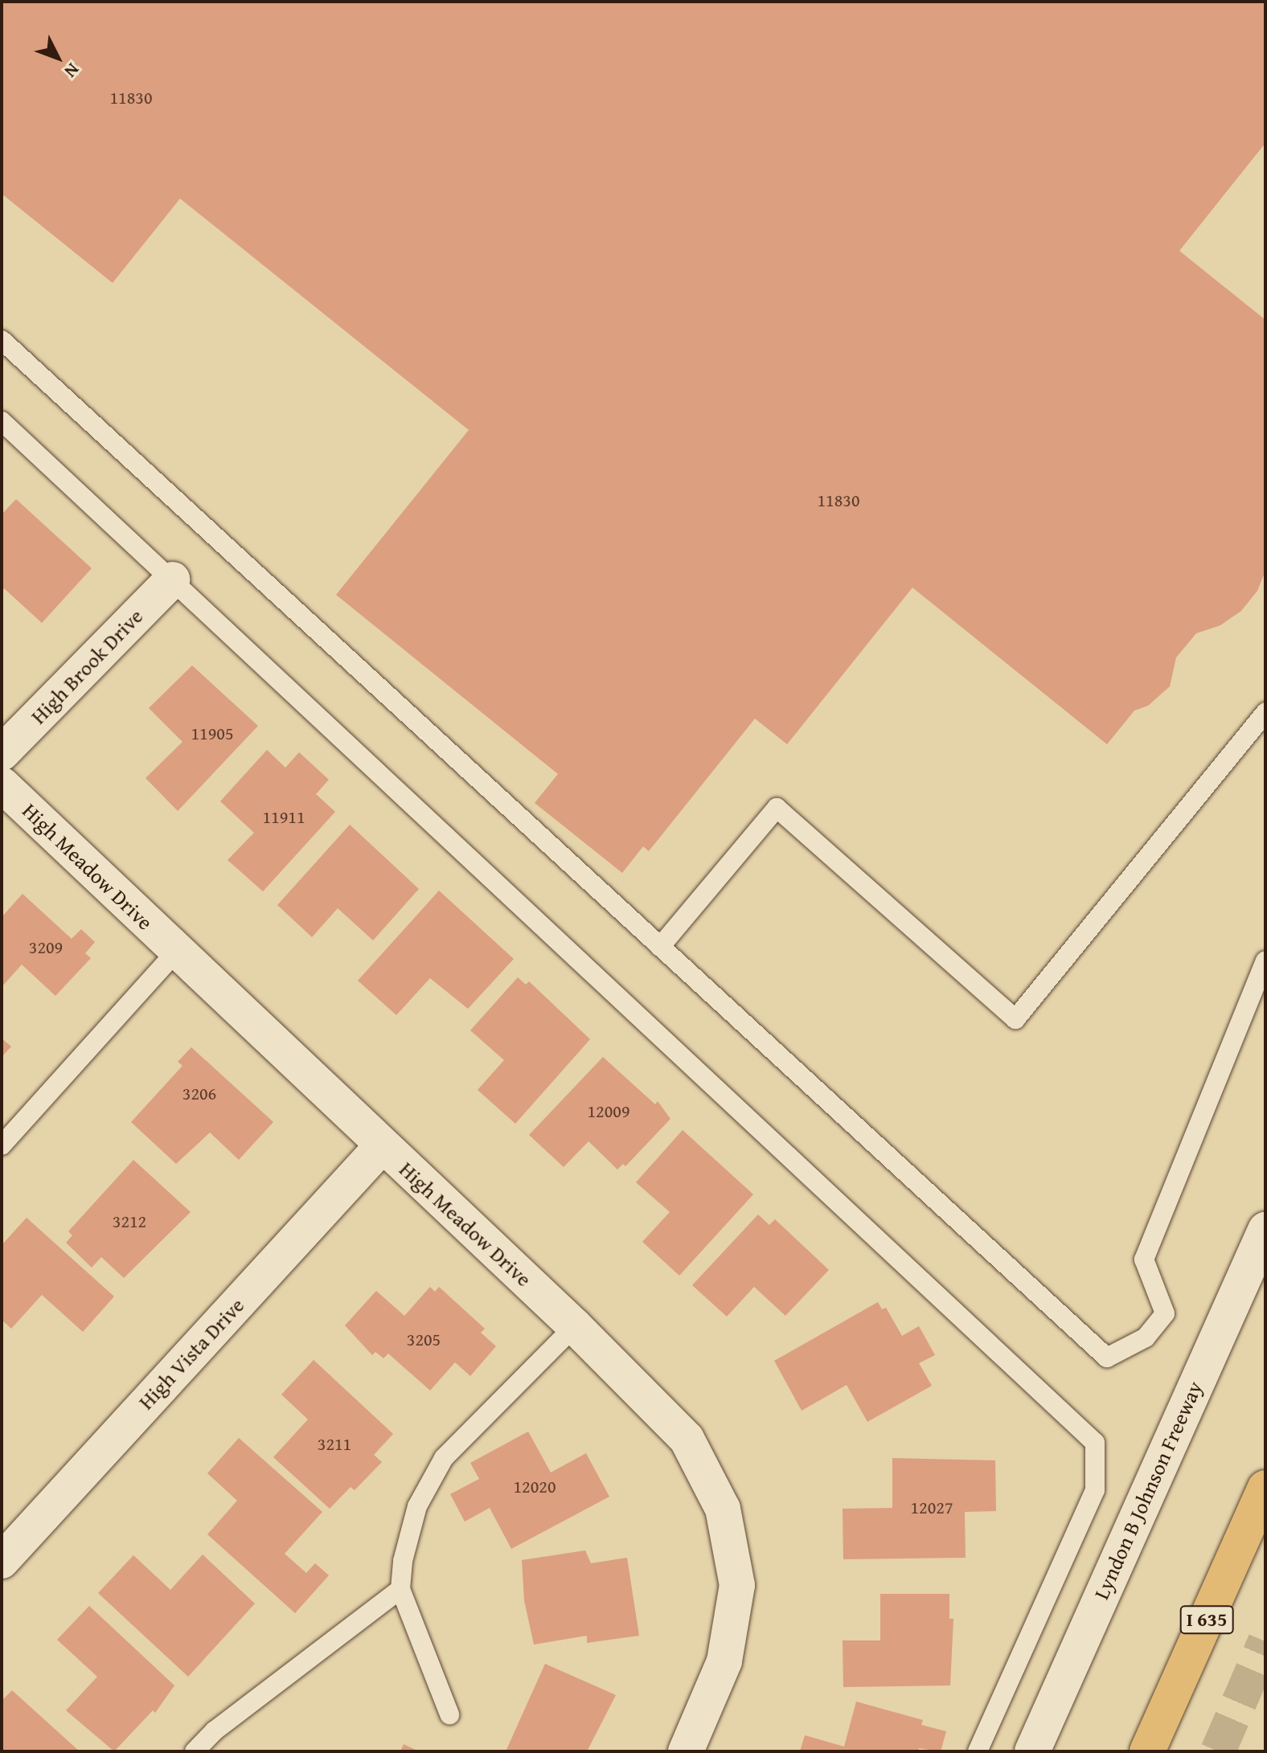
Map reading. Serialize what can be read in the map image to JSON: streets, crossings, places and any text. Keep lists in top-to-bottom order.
{
  "streets": {
    "highway": ["I 635"],
    "street": [
      "High Brook Drive",
      "High Meadow Drive",
      "High Vista Drive",
      "Lyndon B Johnson Freeway"
    ]
  },
  "crossings": [
    ["High Meadow Drive", "High Vista Drive"]
  ],
  "house_numbers": [
    "11830",
    "11830",
    "11905",
    "11911",
    "3209",
    "3206",
    "12009",
    "3212",
    "3205",
    "3211",
    "12020",
    "12027"
  ],
  "north": "bottom right"
}
